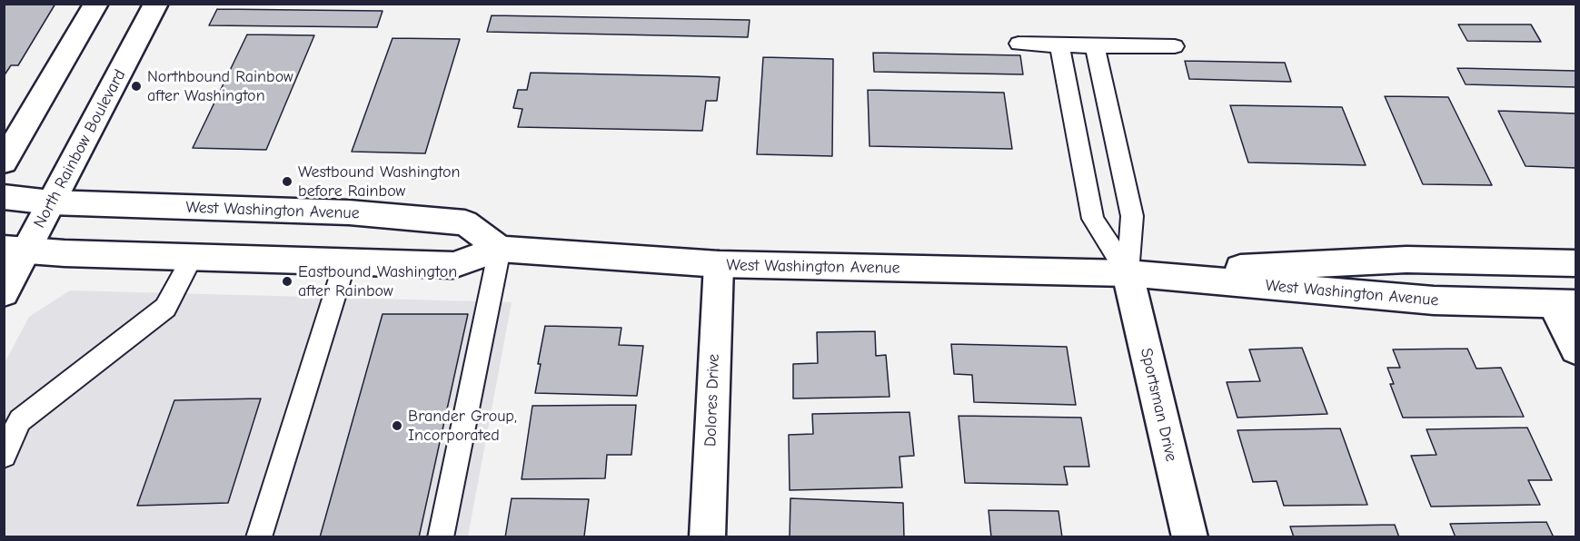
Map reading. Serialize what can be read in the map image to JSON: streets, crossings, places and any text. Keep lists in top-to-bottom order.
{
  "streets": {
    "main road": [
      "North Rainbow Boulevard",
      "West Washington Avenue",
      "Dolores Drive",
      "Sportsman Drive"
    ]
  },
  "crossings": [
    ["North Rainbow Boulevard", "West Washington Avenue"],
    ["West Washington Avenue", "Dolores Drive"],
    ["West Washington Avenue", "Sportsman Drive"]
  ],
  "places": [
    "Northbound Rainbow after Washington",
    "Westbound Washington before Rainbow",
    "Eastbound Washington after Rainbow",
    "Brander Group, Incorporated"
  ]
}
